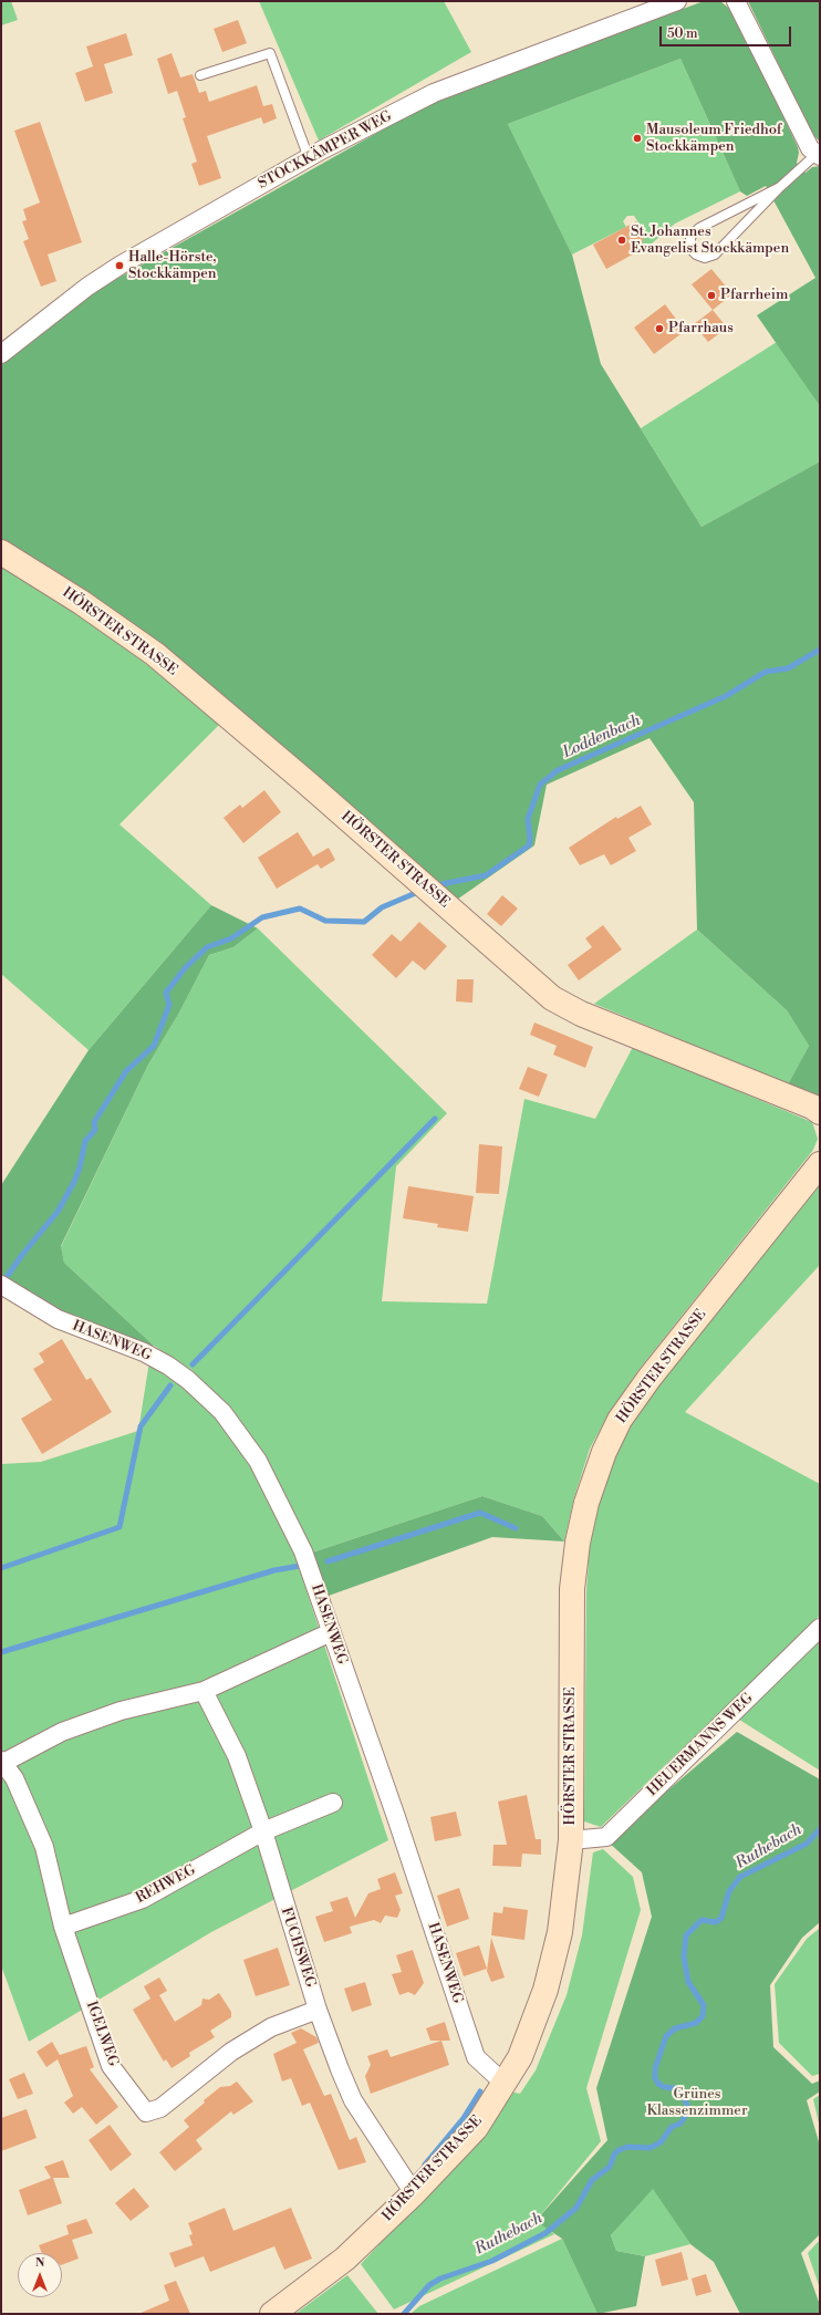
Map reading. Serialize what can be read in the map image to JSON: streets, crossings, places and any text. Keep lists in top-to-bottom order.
{
  "streets": {
    "street": [
      "STOCKKÄMPER WEG",
      "HÖRSTER STRASSE",
      "HASENWEG",
      "HEUERMANNS WEG",
      "REHWEG",
      "FUCHSWEG",
      "IGELWEG"
    ]
  },
  "crossings": [
    ["HÖRSTER STRASSE", "HASENWEG"],
    ["HÖRSTER STRASSE", "HEUERMANNS WEG"],
    ["HÖRSTER STRASSE", "FUCHSWEG"],
    ["REHWEG", "FUCHSWEG"],
    ["REHWEG", "IGELWEG"],
    ["FUCHSWEG", "IGELWEG"]
  ],
  "water": ["Loddenbach", "Ruthebach"],
  "parks": ["Grünes Klassenzimmer"],
  "places": [
    "Mausoleum Friedhof Stockkämpen",
    "St. Johannes Evangelist Stockkämpen",
    "Halle-Hörste, Stockkämpen",
    "Pfarrheim",
    "Pfarrhaus"
  ],
  "scale_bar": "50 m",
  "north": "top"
}
